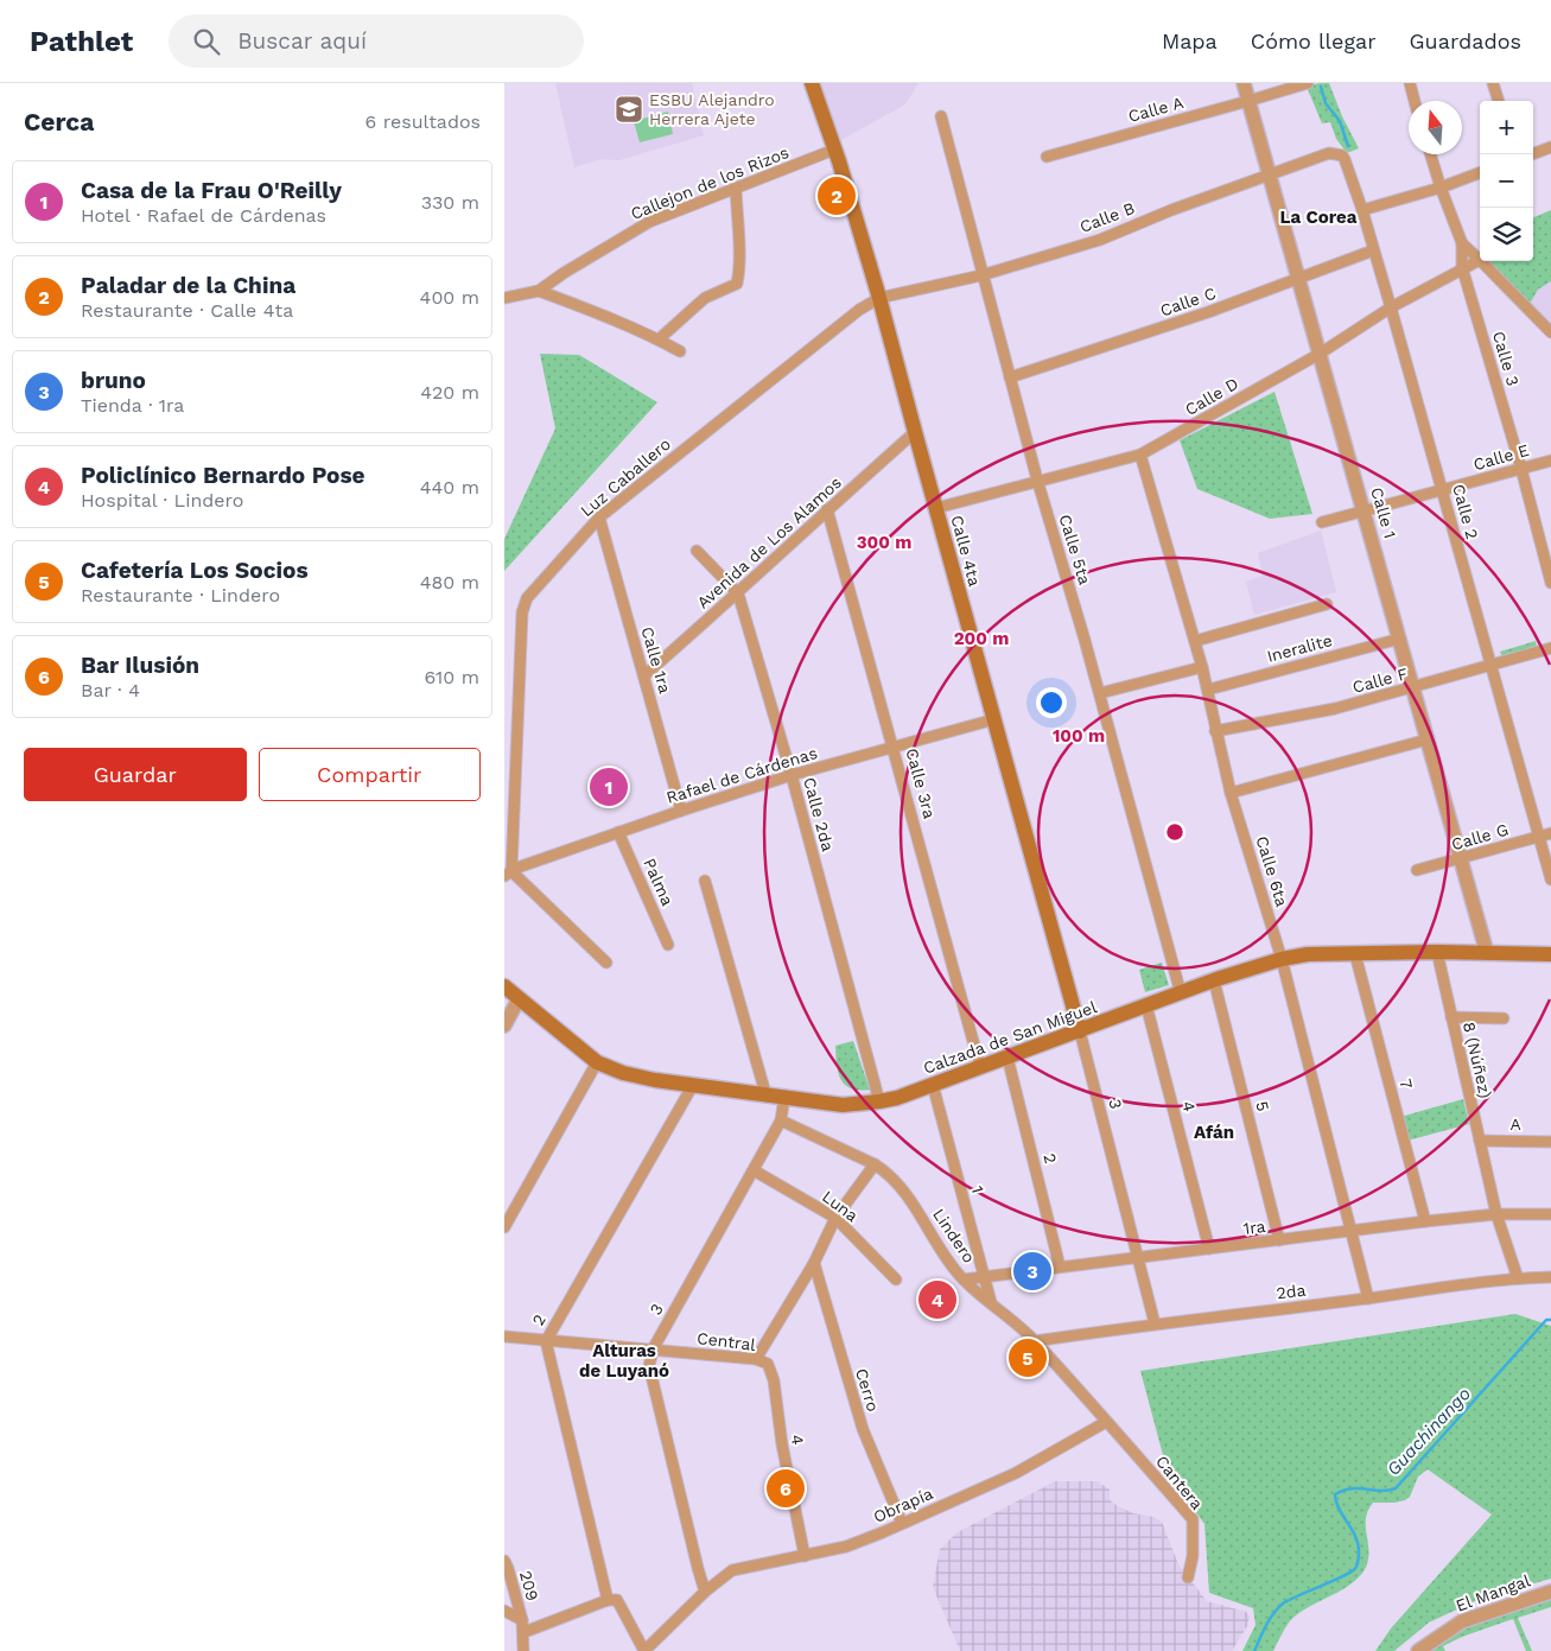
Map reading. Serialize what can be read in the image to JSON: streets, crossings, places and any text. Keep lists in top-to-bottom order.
{
  "streets": {
    "main road": ["Calle 4ta", "Calzada de San Miguel"],
    "street": [
      "Calle A",
      "Callejon de los Rizos",
      "Calle B",
      "Calle C",
      "Calle 3",
      "Calle D",
      "Calle E",
      "Luz Caballero",
      "Calle 2",
      "Calle 1",
      "Avenida de Los Alamos",
      "Calle 5ta",
      "Ineralite",
      "Calle 1ra",
      "Calle F",
      "Rafael de Cárdenas",
      "Calle 3ra",
      "Calle 2da",
      "Calle G",
      "Calle 6ta",
      "Palma",
      "8 (Núñez)",
      "7",
      "3",
      "4",
      "5",
      "A",
      "2",
      "1",
      "Luna",
      "1ra",
      "Lindero",
      "2da",
      "Central",
      "Cerro",
      "Cantera",
      "Obrapía",
      "209",
      "El Mangal"
    ]
  },
  "crossings": [
    ["Calle A", "Calle 1"],
    ["Callejon de los Rizos", "Calle 4ta"],
    ["Calle B", "Luz Caballero"],
    ["Calle B", "Calle 2"],
    ["Calle B", "Calle 1"],
    ["Calle B", "Calle 5ta"],
    ["Calle B", "Calle 4ta"],
    ["Calle C", "Calle 2"],
    ["Calle C", "Calle 1"],
    ["Calle C", "Calle 5ta"],
    ["Calle 3", "Calle D"],
    ["Calle 3", "Calle E"],
    ["Calle D", "Calle 2"],
    ["Calle D", "Calle 1"],
    ["Calle D", "Calle 5ta"],
    ["Calle D", "Calle 4ta"],
    ["Calle D", "Calle 6ta"],
    ["Calle E", "Calle 2"],
    ["Calle E", "Calle 1"],
    ["Luz Caballero", "Calle 4ta"],
    ["Luz Caballero", "Calle 1ra"],
    ["Luz Caballero", "Rafael de Cárdenas"],
    ["Calle 2", "Calle F"],
    ["Calle 2", "Calle G"],
    ["Calle 1", "Ineralite"],
    ["Calle 1", "Calle F"],
    ["Calle 1", "Calle G"],
    ["Calle 1", "Calzada de San Miguel"],
    ["Avenida de Los Alamos", "Calle 4ta"],
    ["Avenida de Los Alamos", "Calle 1ra"],
    ["Avenida de Los Alamos", "Calle 3ra"],
    ["Avenida de Los Alamos", "Calle 2da"],
    ["Calle 5ta", "Calzada de San Miguel"],
    ["Calle 4ta", "Rafael de Cárdenas"],
    ["Calle 4ta", "Calzada de San Miguel"],
    ["Calle 4ta", "3"],
    ["Ineralite", "Calle 6ta"],
    ["Calle 1ra", "Rafael de Cárdenas"],
    ["Calle F", "Calle 6ta"],
    ["Rafael de Cárdenas", "Calle 3ra"],
    ["Rafael de Cárdenas", "Calle 2da"],
    ["Rafael de Cárdenas", "Palma"],
    ["Calle 3ra", "Calzada de San Miguel"],
    ["Calle 2da", "Calzada de San Miguel"],
    ["Calle 6ta", "Calzada de San Miguel"],
    ["Calle 6ta", "1ra"],
    ["Calle 6ta", "2da"],
    ["Calzada de San Miguel", "8 (Núñez)"],
    ["Calzada de San Miguel", "7"],
    ["Calzada de San Miguel", "3"],
    ["Calzada de San Miguel", "4"],
    ["Calzada de San Miguel", "5"],
    ["Calzada de San Miguel", "2"],
    ["Calzada de San Miguel", "1"],
    ["8 (Núñez)", "A"],
    ["8 (Núñez)", "1ra"],
    ["8 (Núñez)", "2da"],
    ["7", "1ra"],
    ["3", "Luna"],
    ["3", "1ra"],
    ["3", "Lindero"],
    ["3", "2da"],
    ["3", "Central"],
    ["4", "1ra"],
    ["4", "Central"],
    ["4", "Obrapía"],
    ["5", "1ra"],
    ["2", "1ra"],
    ["2", "Central"],
    ["2", "Obrapía"],
    ["1", "1ra"],
    ["1", "Lindero"],
    ["1ra", "Lindero"],
    ["Lindero", "2da"],
    ["Lindero", "Cantera"],
    ["Lindero", "Obrapía"],
    ["Cerro", "Obrapía"],
    ["Cantera", "Obrapía"]
  ],
  "districts": ["La Corea", "Afán", "Alturas de Luyanó"],
  "water": ["Guachinango"],
  "places": {
    "school or university": ["ESBU Alejandro Herrera Ajete"]
  },
  "north": "top",
  "page": {
    "header": "Pathlet",
    "search": "Buscar aquí",
    "nav": ["Mapa", "Cómo llegar", "Guardados"],
    "heading": ["Cerca", "6 resultados"],
    "map_buttons": ["+", "−"],
    "list": [
      {
        "mark": "1",
        "name": "Casa de la Frau O'Reilly",
        "note": "Hotel · Rafael de Cárdenas",
        "value": "330 m"
      },
      {
        "mark": "2",
        "name": "Paladar de la China",
        "note": "Restaurante · Calle 4ta",
        "value": "400 m"
      },
      {
        "mark": "3",
        "name": "bruno",
        "note": "Tienda · 1ra",
        "value": "420 m"
      },
      {
        "mark": "4",
        "name": "Policlínico Bernardo Pose",
        "note": "Hospital · Lindero",
        "value": "440 m"
      },
      {
        "mark": "5",
        "name": "Cafetería Los Socios",
        "note": "Restaurante · Lindero",
        "value": "480 m"
      },
      {
        "mark": "6",
        "name": "Bar Ilusión",
        "note": "Bar · 4",
        "value": "610 m"
      }
    ],
    "pins": [
      "2",
      "1",
      "3",
      "4",
      "5",
      "6"
    ],
    "buttons": ["Guardar", "Compartir"]
  },
  "rings": ["300 m", "200 m", "100 m"]
}
